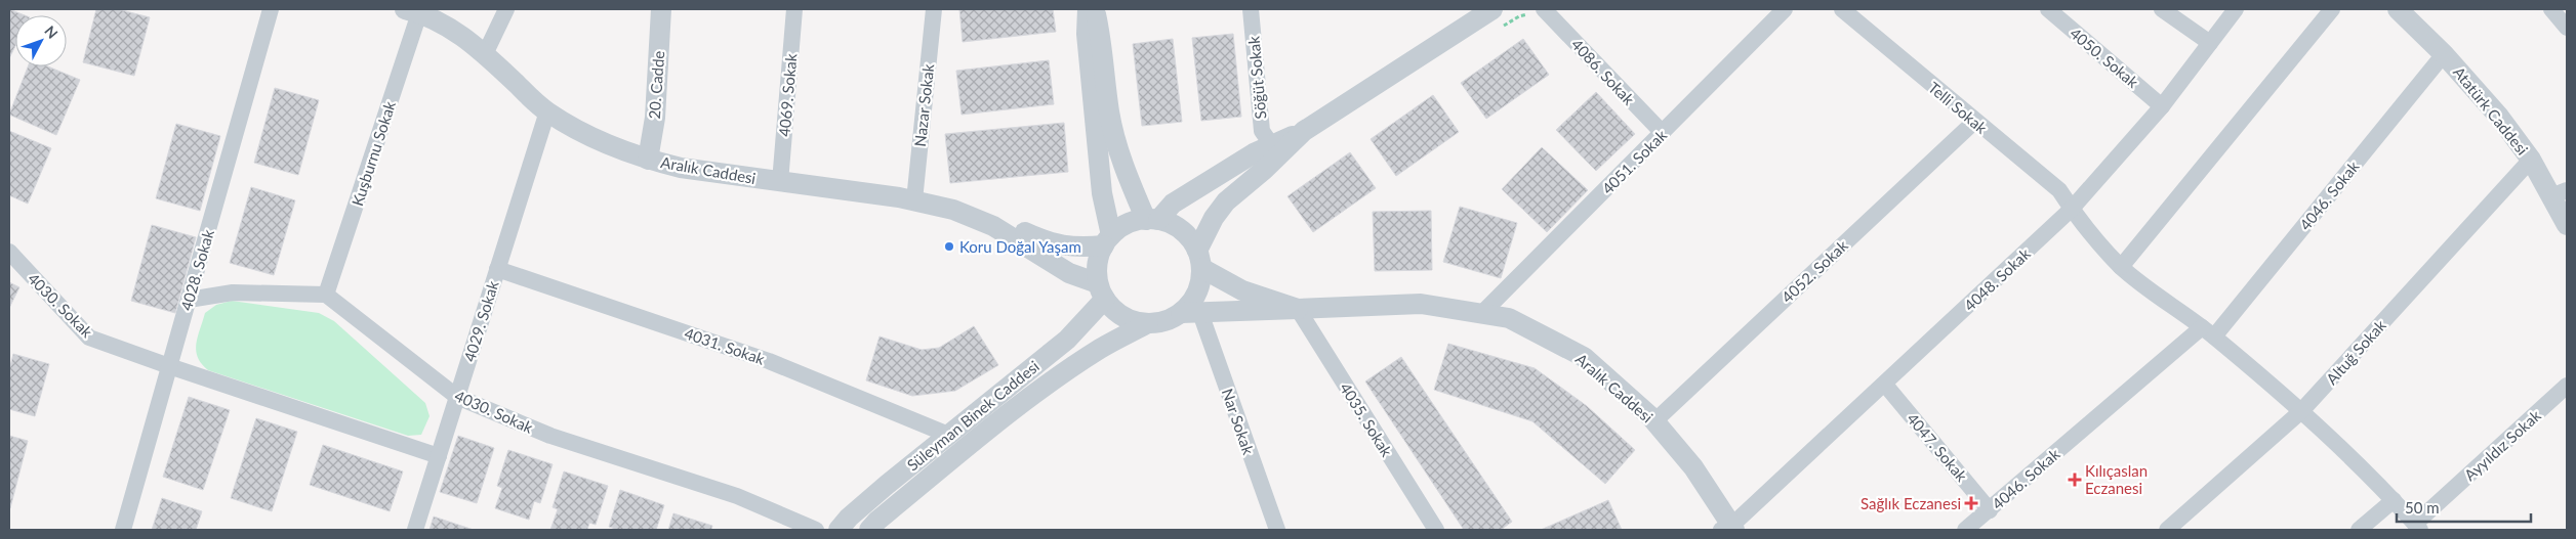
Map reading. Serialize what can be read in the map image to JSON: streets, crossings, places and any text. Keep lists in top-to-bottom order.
{
  "streets": {
    "street": [
      "4050. Sokak",
      "4086. Sokak",
      "Söğüt Sokak",
      "20. Cadde",
      "4069. Sokak",
      "Nazar Sokak",
      "Telli Sokak",
      "Atatürk Caddesi",
      "Kuşburnu Sokak",
      "4051. Sokak",
      "Aralık Caddesi",
      "4046. Sokak",
      "4028. Sokak",
      "4052. Sokak",
      "4048. Sokak",
      "4030. Sokak",
      "4029. Sokak",
      "4031. Sokak",
      "Altuğ Sokak",
      "Süleyman Binek Caddesi",
      "4035. Sokak",
      "Nar Sokak",
      "Ayyıldız Sokak",
      "4047. Sokak"
    ]
  },
  "crossings": [
    ["4050. Sokak", "4048. Sokak"],
    ["4086. Sokak", "4051. Sokak"],
    ["20. Cadde", "Aralık Caddesi"],
    ["4069. Sokak", "Aralık Caddesi"],
    ["Nazar Sokak", "Aralık Caddesi"],
    ["Telli Sokak", "4046. Sokak"],
    ["Telli Sokak", "4052. Sokak"],
    ["Telli Sokak", "4048. Sokak"],
    ["Telli Sokak", "Altuğ Sokak"],
    ["Telli Sokak", "Ayyıldız Sokak"],
    ["Atatürk Caddesi", "4046. Sokak"],
    ["Atatürk Caddesi", "Altuğ Sokak"],
    ["Kuşburnu Sokak", "Aralık Caddesi"],
    ["Kuşburnu Sokak", "4030. Sokak"],
    ["4051. Sokak", "Aralık Caddesi"],
    ["Aralık Caddesi", "4052. Sokak"],
    ["Aralık Caddesi", "4048. Sokak"],
    ["Aralık Caddesi", "4029. Sokak"],
    ["Aralık Caddesi", "Süleyman Binek Caddesi"],
    ["Aralık Caddesi", "4035. Sokak"],
    ["Aralık Caddesi", "Nar Sokak"],
    ["4046. Sokak", "4047. Sokak"],
    ["4028. Sokak", "4030. Sokak"],
    ["4048. Sokak", "4047. Sokak"],
    ["4030. Sokak", "4029. Sokak"],
    ["4029. Sokak", "4031. Sokak"],
    ["4031. Sokak", "Süleyman Binek Caddesi"],
    ["Süleyman Binek Caddesi", "Nar Sokak"]
  ],
  "places": {
    "other": ["Koru Doğal Yaşam"],
    "health": ["Kılıçaslan Eczanesi", "Sağlık Eczanesi"]
  },
  "scale_bar": "50 m",
  "north": "top right"
}
